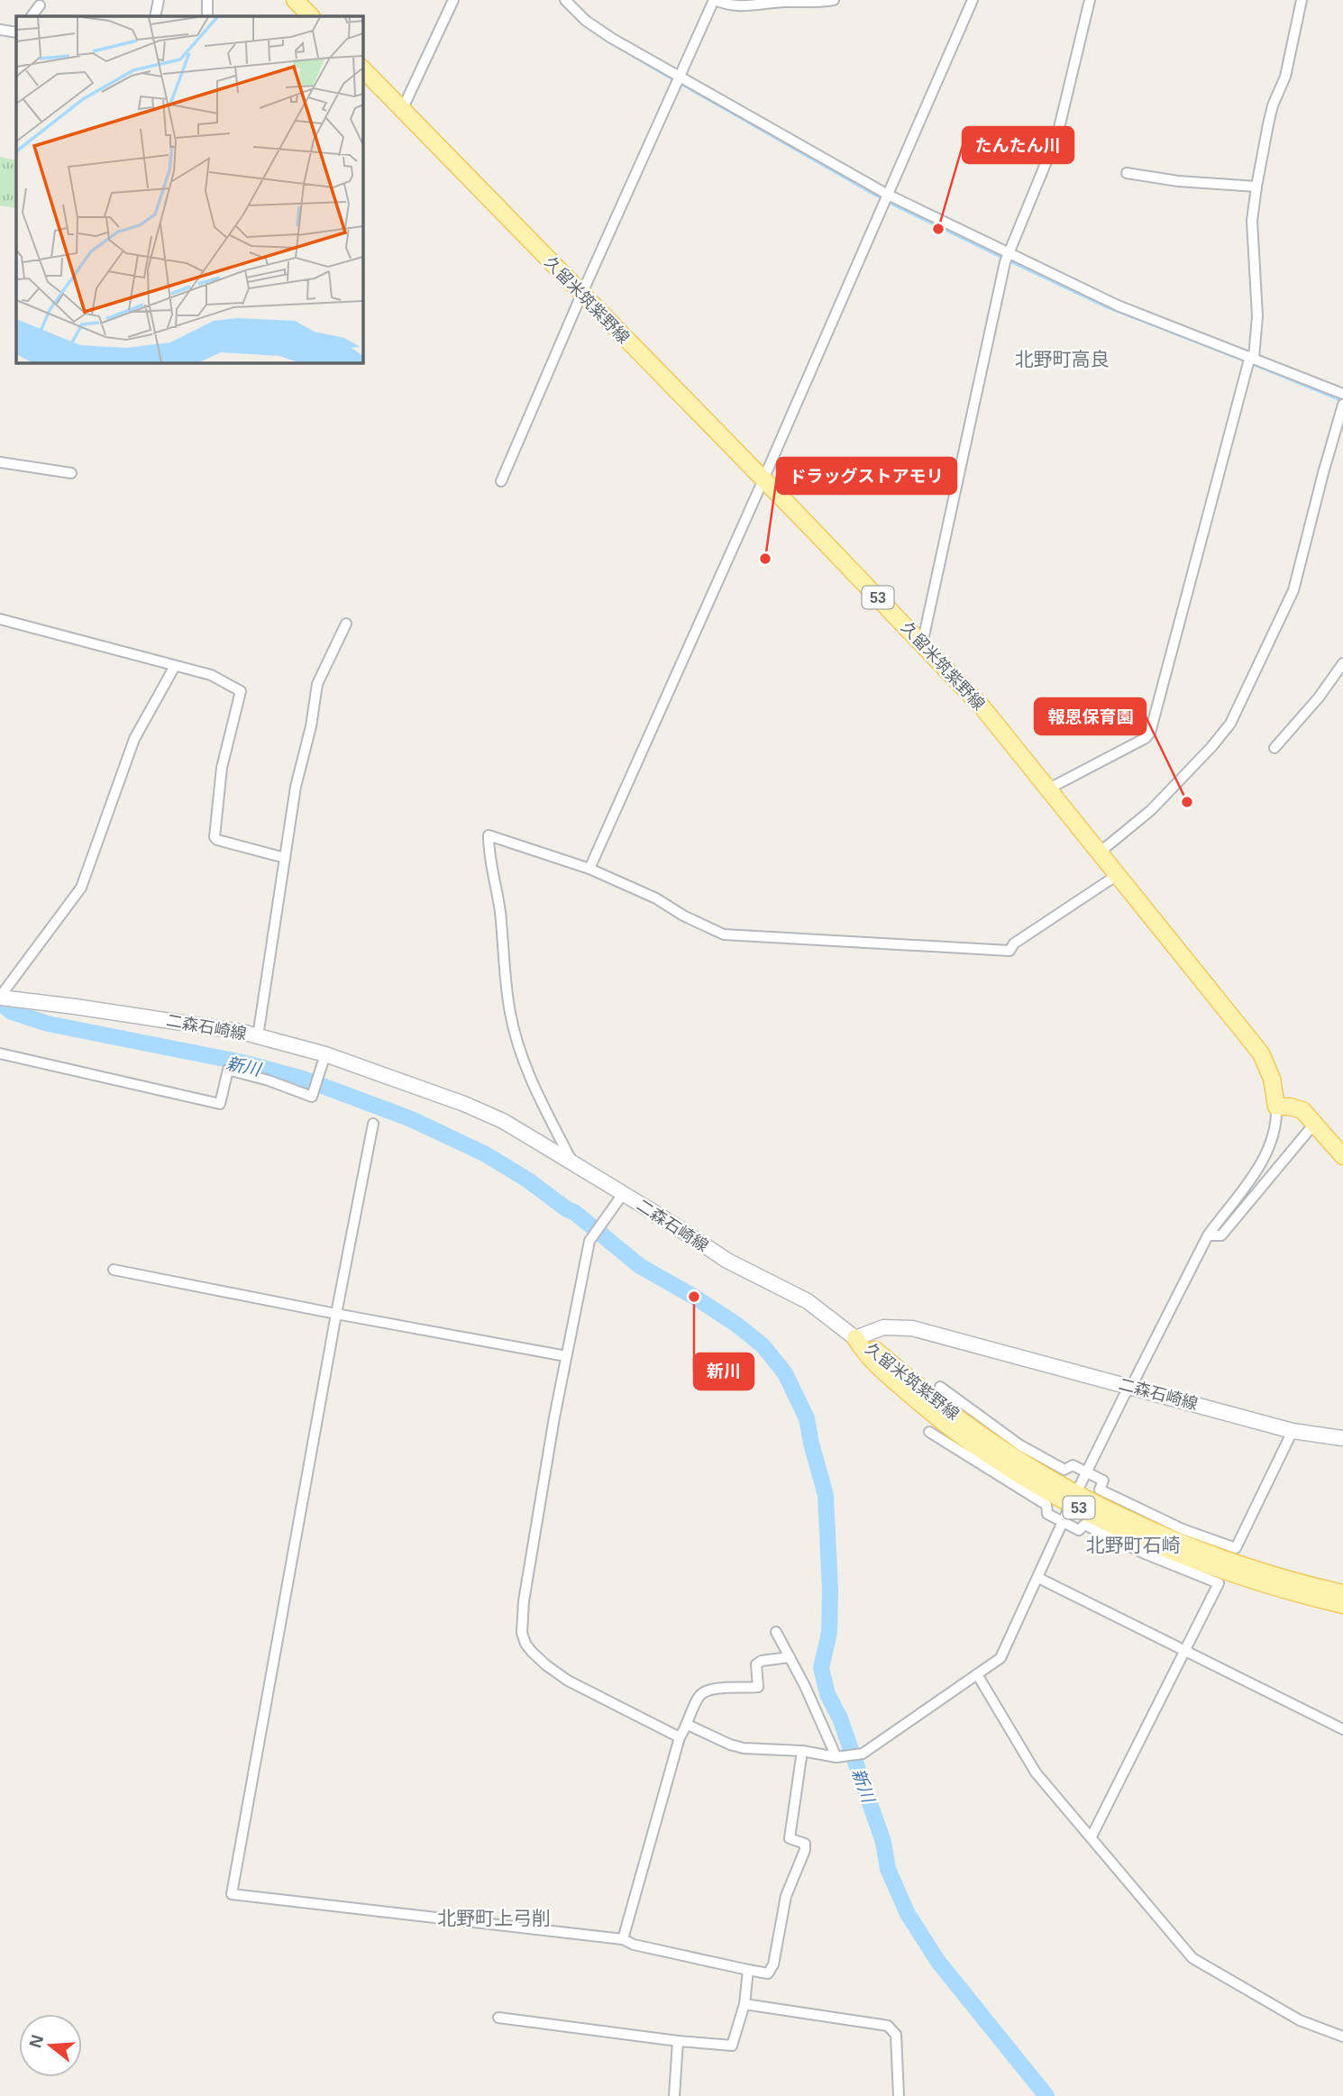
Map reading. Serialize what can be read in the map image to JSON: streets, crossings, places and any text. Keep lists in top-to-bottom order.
{
  "streets": {
    "main road": ["久留米筑紫野線", "53", "二森石崎線"]
  },
  "crossings": [
    ["久留米筑紫野線", "二森石崎線"]
  ],
  "districts": ["北野町高良", "北野町石崎", "北野町上弓削"],
  "water": ["新川"],
  "places": [
    "たんたん川",
    "ドラッグストアモリ",
    "報恩保育園",
    "新川"
  ],
  "north": "left"
}
